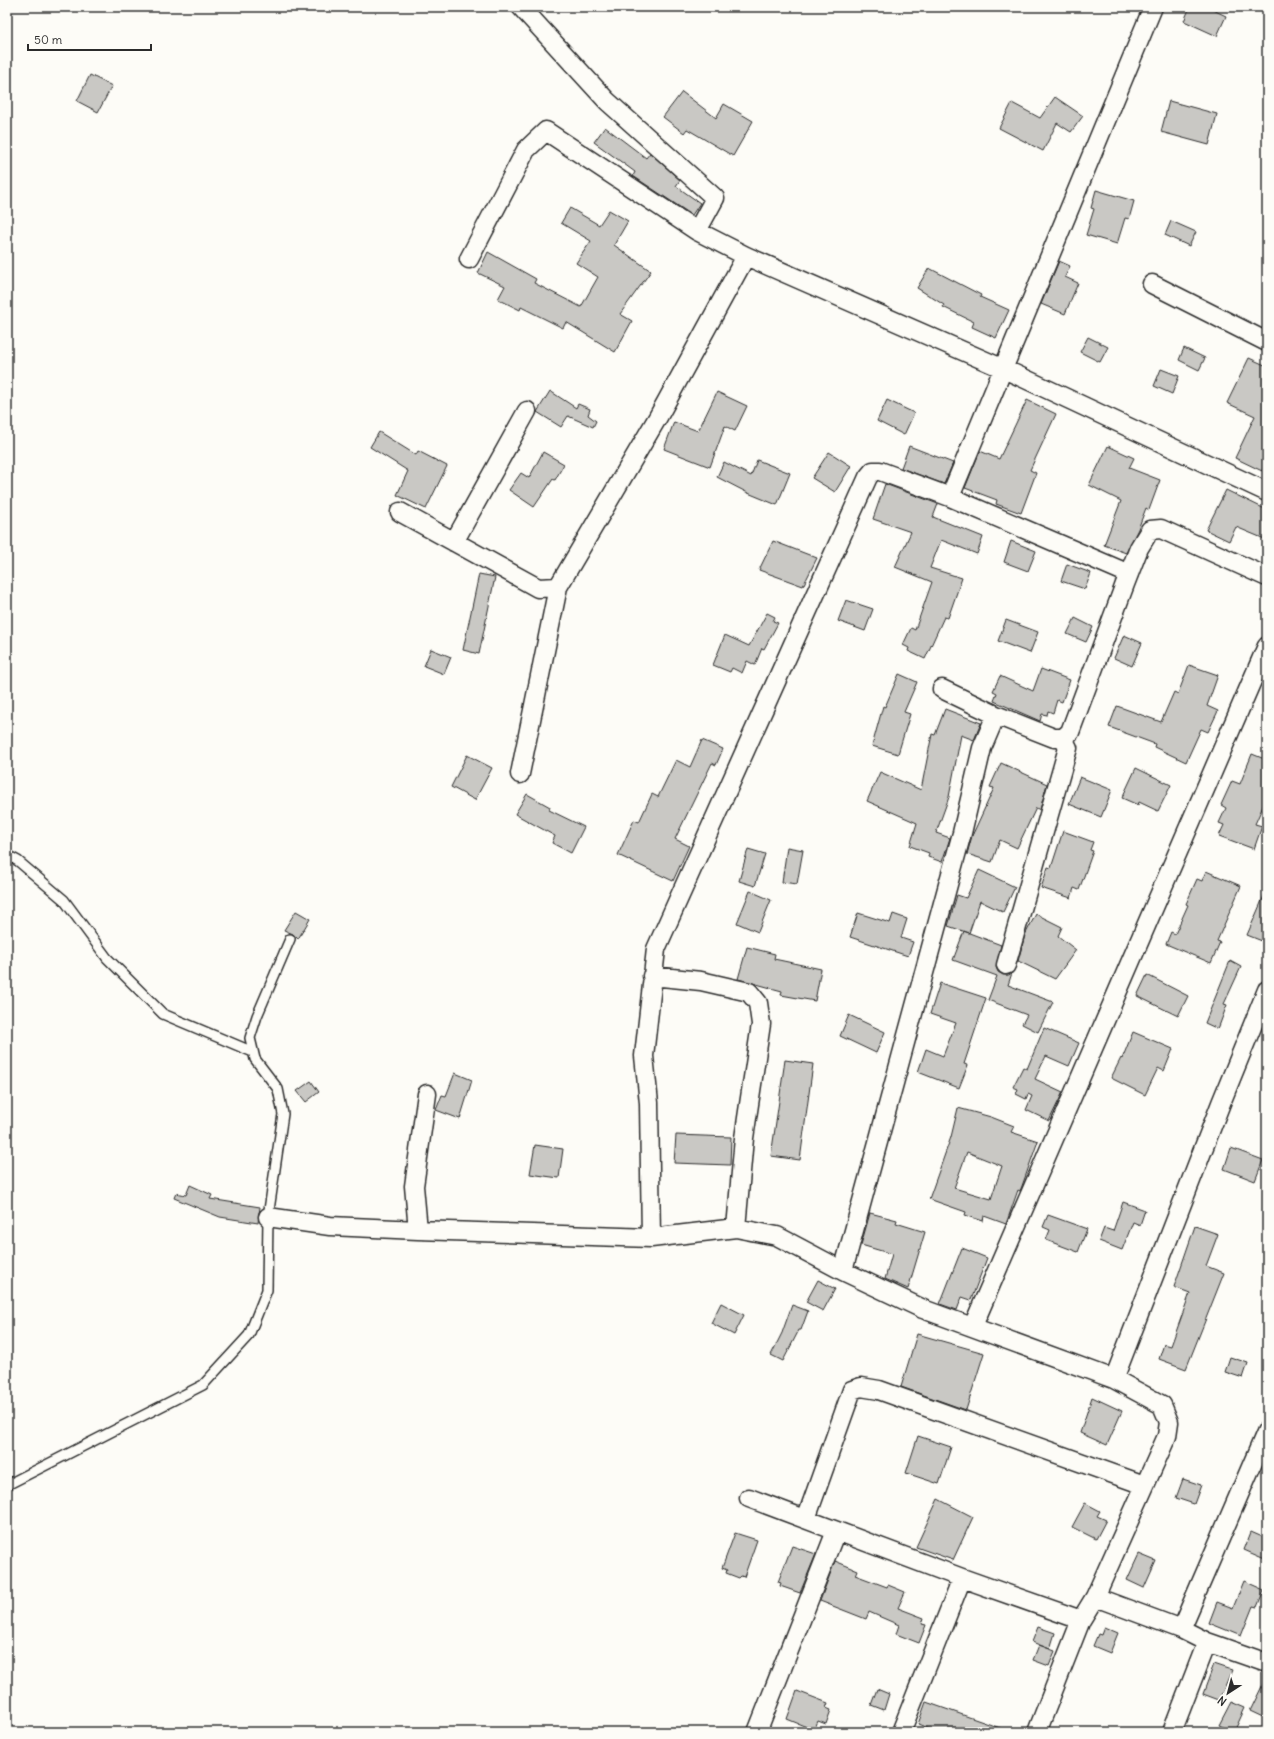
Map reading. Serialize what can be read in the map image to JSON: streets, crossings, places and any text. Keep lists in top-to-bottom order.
{
  "scale_bar": "50 m",
  "north": "bottom left"
}
